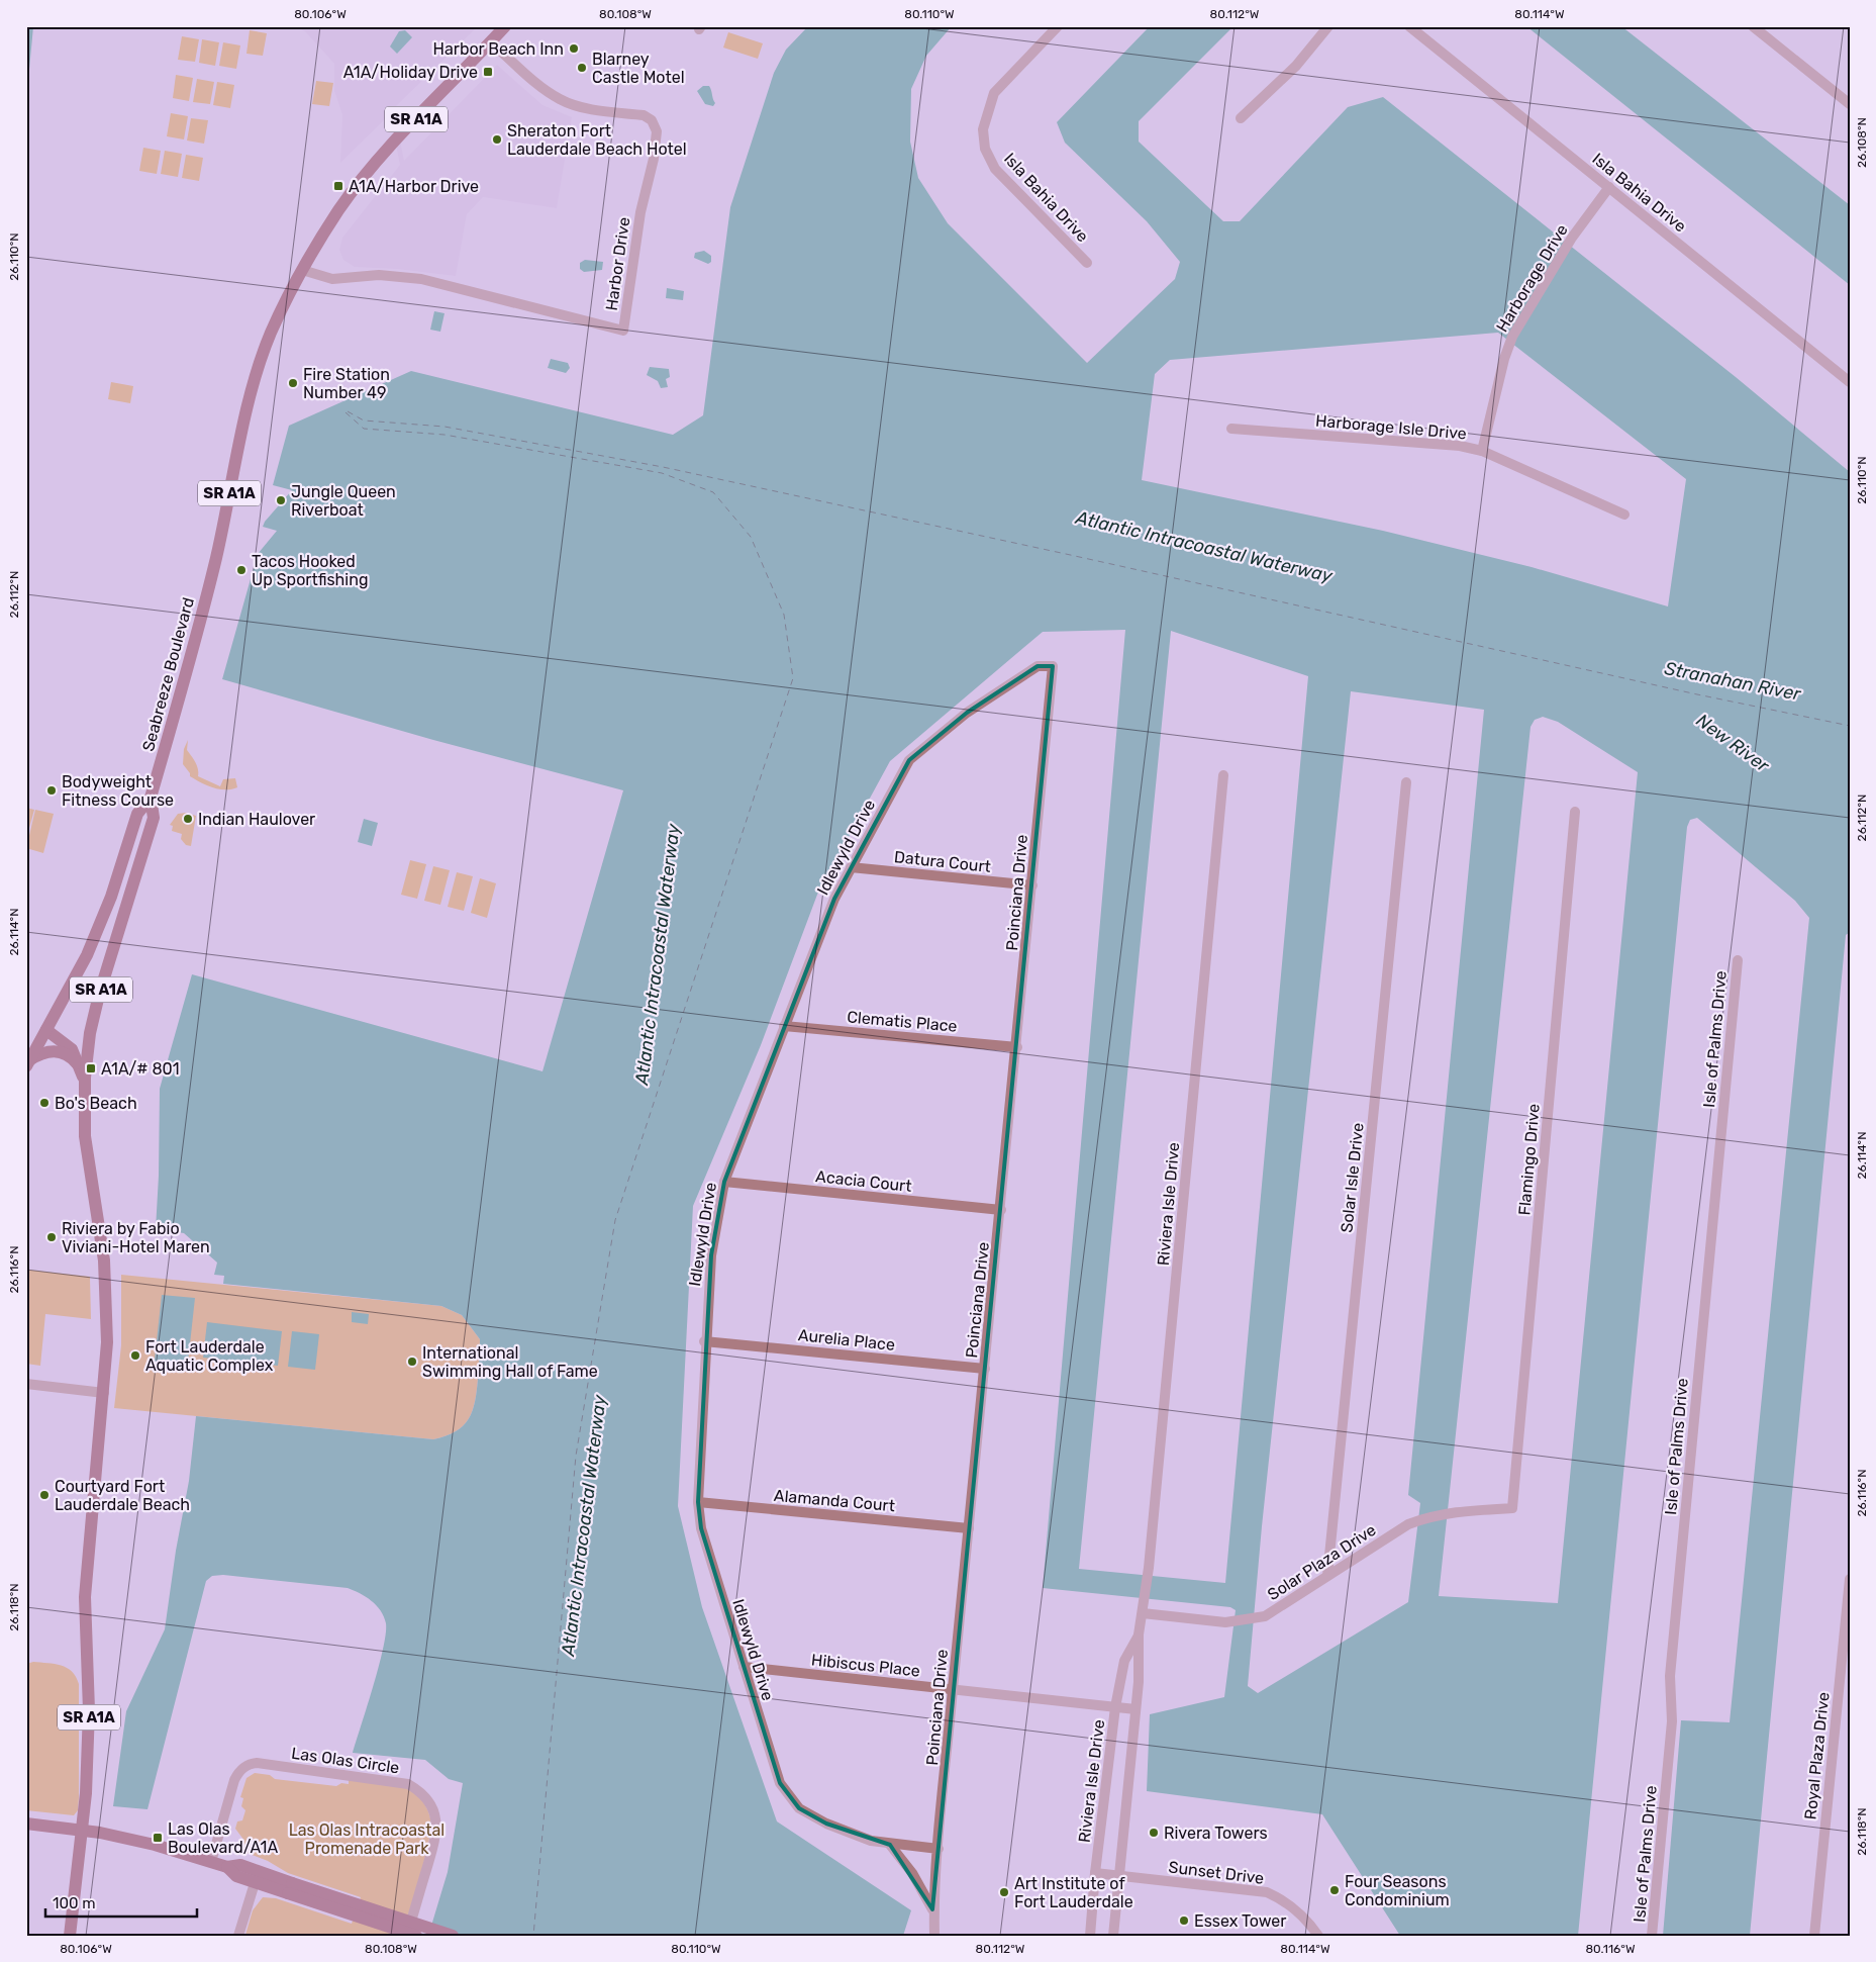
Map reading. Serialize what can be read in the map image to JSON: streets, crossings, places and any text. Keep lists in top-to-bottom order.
{
  "streets": {
    "main road": ["SR A1A", "Seabreeze Boulevard"],
    "street": [
      "Isla Bahia Drive",
      "Harbor Drive",
      "Harborage Drive",
      "Harborage Isle Drive",
      "Idlewyld Drive",
      "Datura Court",
      "Poinciana Drive",
      "Clematis Place",
      "Isle of Palms Drive",
      "Flamingo Drive",
      "Solar Isle Drive",
      "Acacia Court",
      "Riviera Isle Drive",
      "Aurelia Place",
      "Alamanda Court",
      "Solar Plaza Drive",
      "Hibiscus Place",
      "Royal Plaza Drive",
      "Las Olas Circle",
      "Sunset Drive"
    ]
  },
  "crossings": [
    ["SR A1A", "Seabreeze Boulevard"],
    ["Isla Bahia Drive", "Harborage Drive"],
    ["Harbor Drive", "Seabreeze Boulevard"],
    ["Harborage Drive", "Harborage Isle Drive"],
    ["Idlewyld Drive", "Datura Court"],
    ["Idlewyld Drive", "Poinciana Drive"],
    ["Idlewyld Drive", "Clematis Place"],
    ["Idlewyld Drive", "Acacia Court"],
    ["Idlewyld Drive", "Aurelia Place"],
    ["Idlewyld Drive", "Alamanda Court"],
    ["Idlewyld Drive", "Hibiscus Place"],
    ["Datura Court", "Poinciana Drive"],
    ["Poinciana Drive", "Clematis Place"],
    ["Poinciana Drive", "Acacia Court"],
    ["Poinciana Drive", "Aurelia Place"],
    ["Poinciana Drive", "Alamanda Court"],
    ["Poinciana Drive", "Hibiscus Place"],
    ["Flamingo Drive", "Solar Plaza Drive"],
    ["Solar Isle Drive", "Solar Plaza Drive"],
    ["Riviera Isle Drive", "Solar Plaza Drive"],
    ["Riviera Isle Drive", "Hibiscus Place"],
    ["Riviera Isle Drive", "Sunset Drive"]
  ],
  "water": ["Atlantic Intracoastal Waterway", "Stranahan River", "New River"],
  "parks": ["Las Olas Intracoastal Promenade Park"],
  "places": {
    "other": [
      "Harbor Beach Inn",
      "Blarney Castle Motel",
      "Sheraton Fort Lauderdale Beach Hotel",
      "Fire Station Number 49",
      "Jungle Queen Riverboat",
      "Tacos Hooked Up Sportfishing",
      "Bodyweight Fitness Course",
      "Indian Haulover",
      "Bo's Beach",
      "Riviera by Fabio Viviani-Hotel Maren",
      "Fort Lauderdale Aquatic Complex",
      "International Swimming Hall of Fame",
      "Courtyard Fort Lauderdale Beach",
      "Rivera Towers",
      "Four Seasons Condominium",
      "Art Institute of Fort Lauderdale",
      "Essex Tower"
    ],
    "transit": [
      "A1A/Holiday Drive",
      "A1A/Harbor Drive",
      "A1A/# 801",
      "Las Olas Boulevard/A1A"
    ]
  },
  "scale_bar": "100 m",
  "coordinates": [
    "80.106°W",
    "80.108°W",
    "80.110°W",
    "80.112°W",
    "80.114°W",
    "26.108°N",
    "26.110°N",
    "26.112°N",
    "26.114°N",
    "26.116°N",
    "26.118°N",
    "80.116°W"
  ]
}
